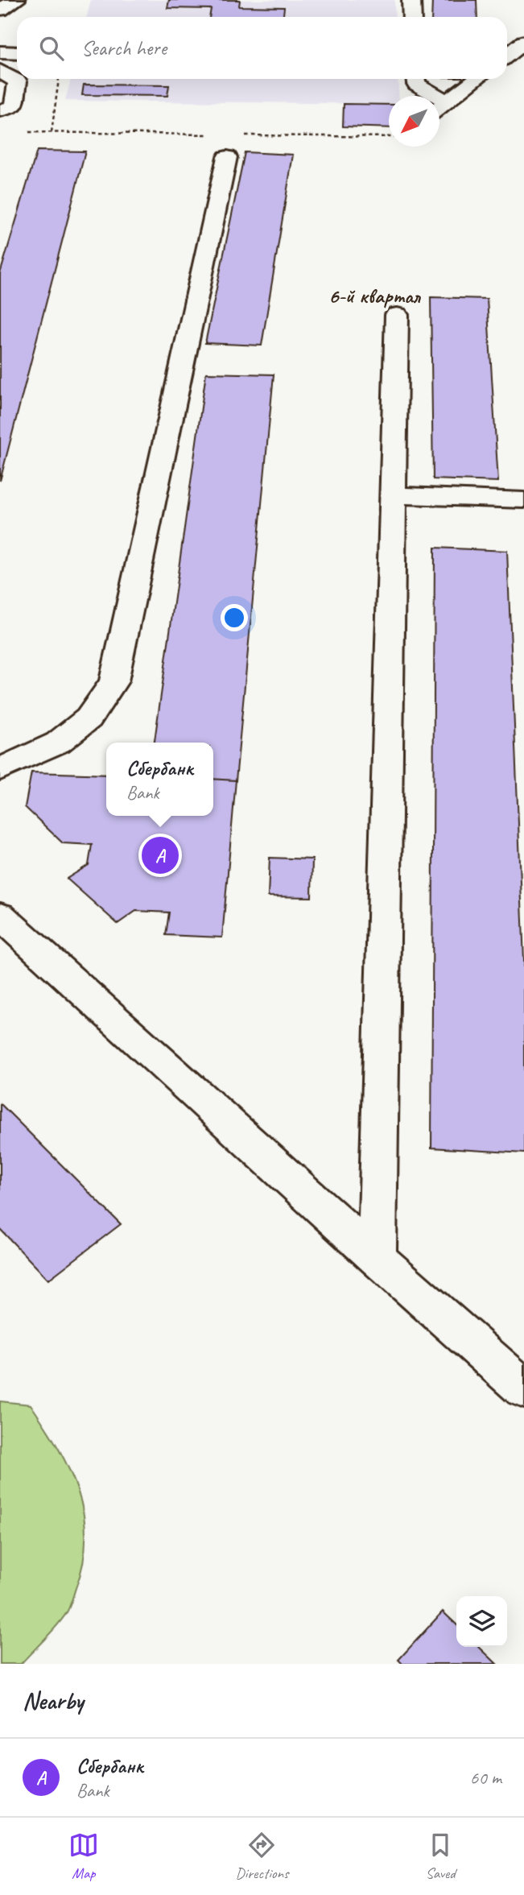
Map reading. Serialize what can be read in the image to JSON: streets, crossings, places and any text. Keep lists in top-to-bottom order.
{
  "districts": ["6-й квартал"],
  "north": "bottom left",
  "page": {
    "search": "Search here",
    "popup": ["Сбербанк", "Bank"],
    "pins": "A",
    "heading": "Nearby",
    "list": [
      {
        "mark": "A",
        "name": "Сбербанк",
        "note": "Bank",
        "value": "60 m"
      }
    ],
    "nav": ["Map", "Directions", "Saved"]
  }
}
